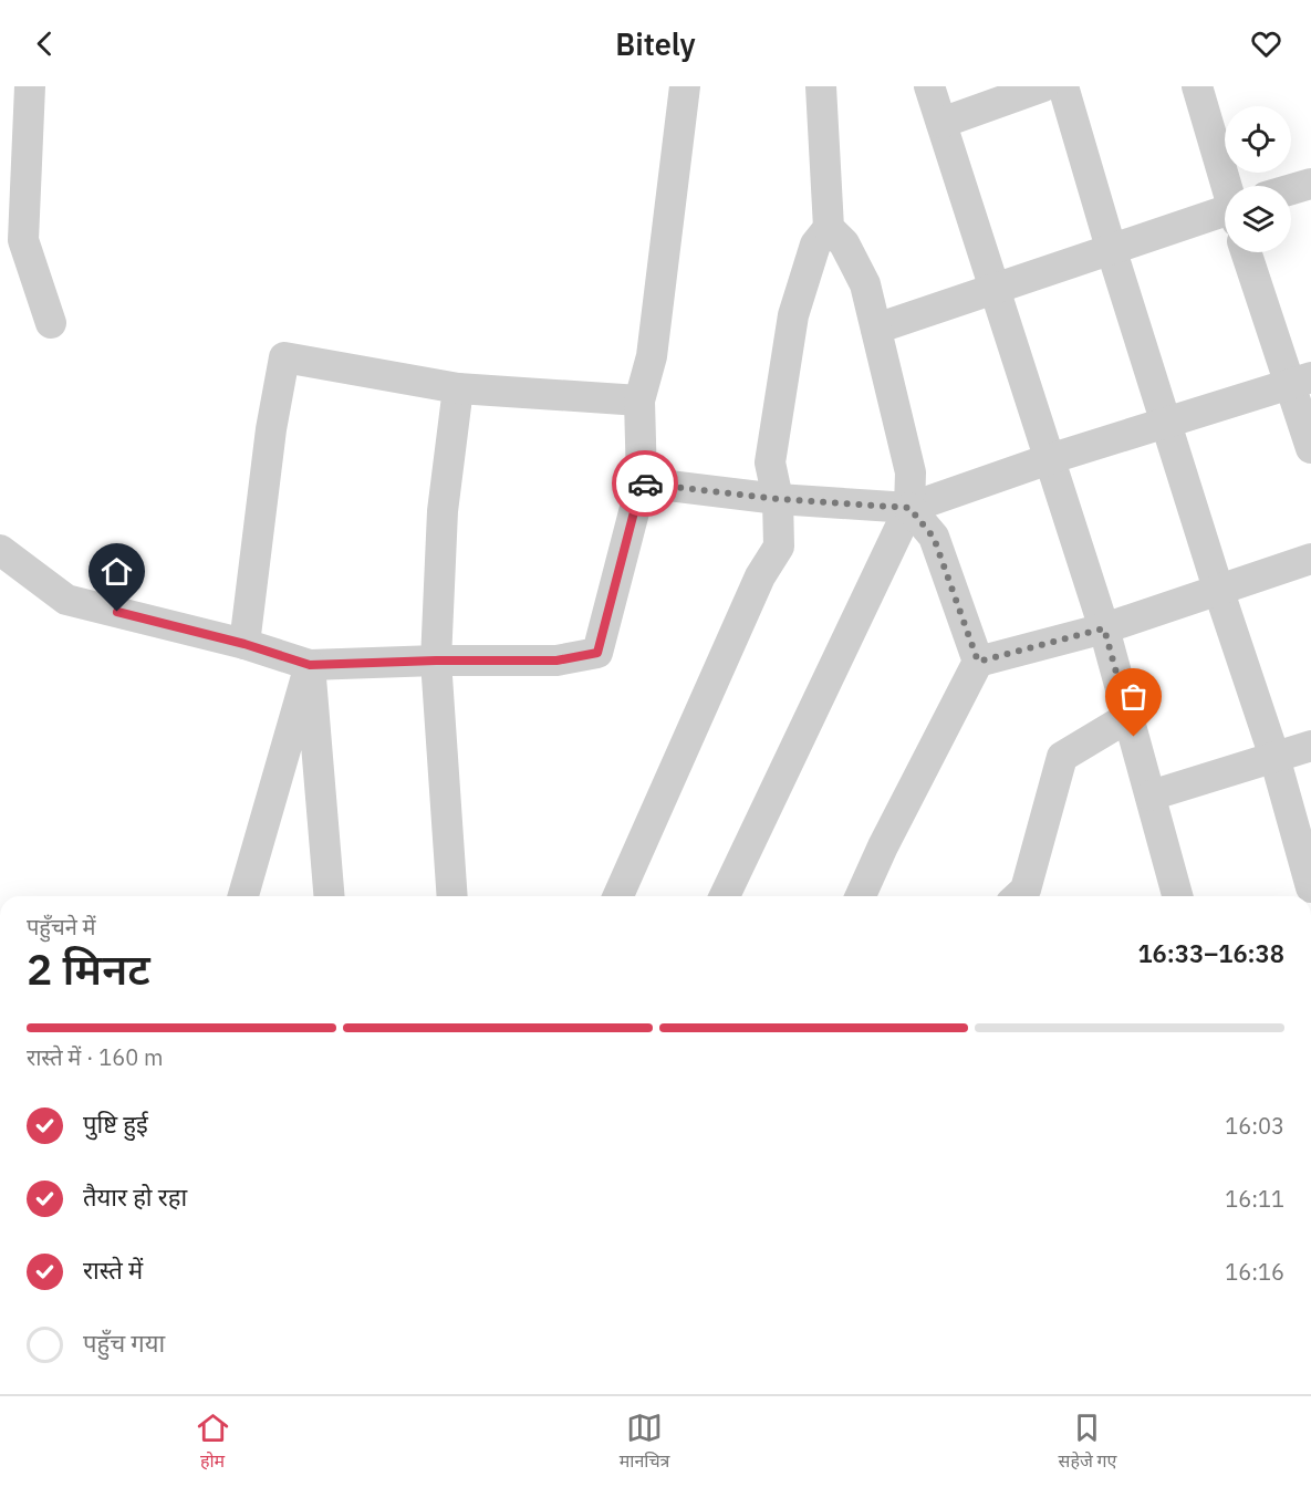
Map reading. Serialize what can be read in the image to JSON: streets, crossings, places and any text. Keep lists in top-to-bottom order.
{
  "page": {
    "header": "Bitely",
    "heading": ["2 मिनट", "पहुँचने में", "16:33–16:38"],
    "bar": "रास्ते में · 160 m",
    "list": [
      ["पुष्टि हुई", "16:03"],
      ["तैयार हो रहा", "16:11"],
      ["रास्ते में", "16:16"],
      "पहुँच गया"
    ],
    "tabs": ["होम", "मानचित्र", "सहेजे गए"]
  }
}
